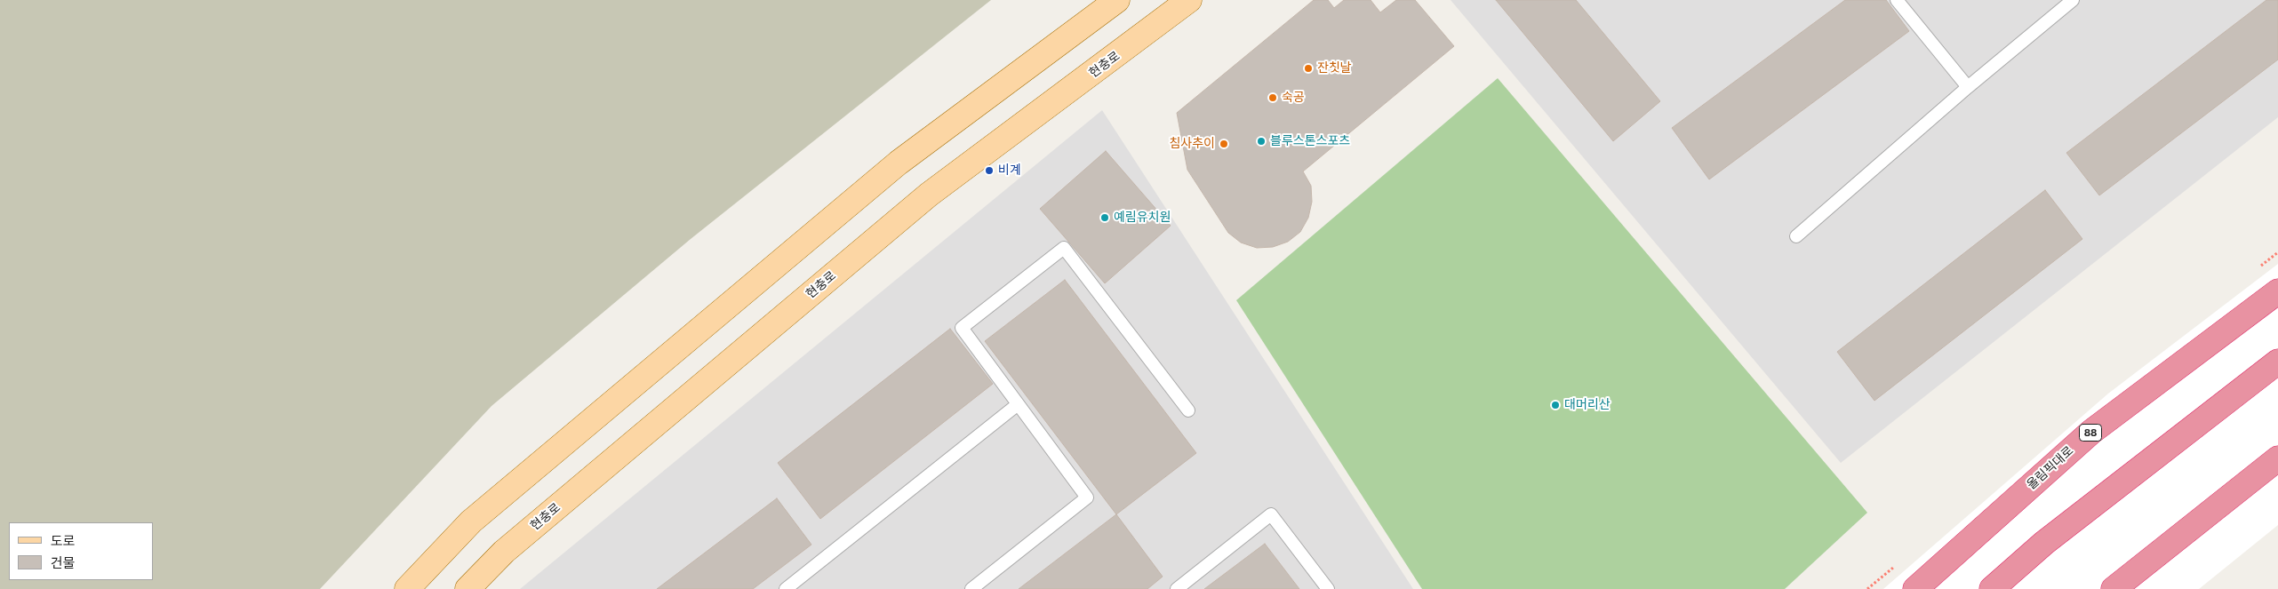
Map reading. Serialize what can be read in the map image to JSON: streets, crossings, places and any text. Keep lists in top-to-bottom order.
{
  "streets": {
    "highway": ["88", "올림픽대로"],
    "main road": ["현충로"]
  },
  "places": [
    "잔칫날",
    "숙공",
    "블루스톤스포츠",
    "침사추이",
    "비계",
    "예림유치원",
    "대머리산"
  ],
  "legend": ["도로", "건물"]
}
